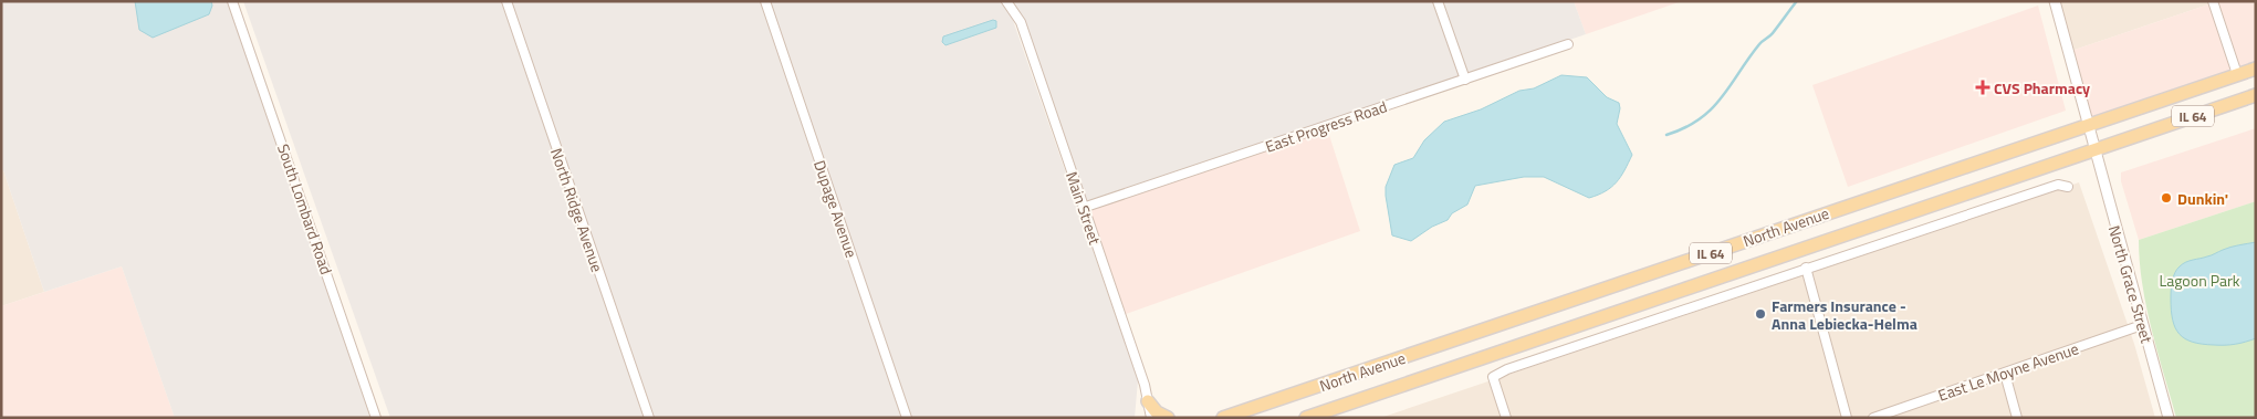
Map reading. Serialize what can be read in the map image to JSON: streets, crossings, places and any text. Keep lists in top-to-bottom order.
{
  "streets": {
    "main road": ["IL 64", "North Avenue"],
    "street": [
      "East Progress Road",
      "Main Street",
      "South Lombard Road",
      "Dupage Avenue",
      "North Ridge Avenue",
      "North Grace Street",
      "East Le Moyne Avenue"
    ]
  },
  "crossings": [
    ["East Progress Road", "Main Street"],
    ["North Avenue", "North Grace Street"],
    ["North Grace Street", "East Le Moyne Avenue"]
  ],
  "parks": ["Lagoon Park"],
  "places": {
    "health": ["CVS Pharmacy"],
    "other": ["Dunkin'", "Farmers Insurance - Anna Lebiecka-Helma"]
  }
}
